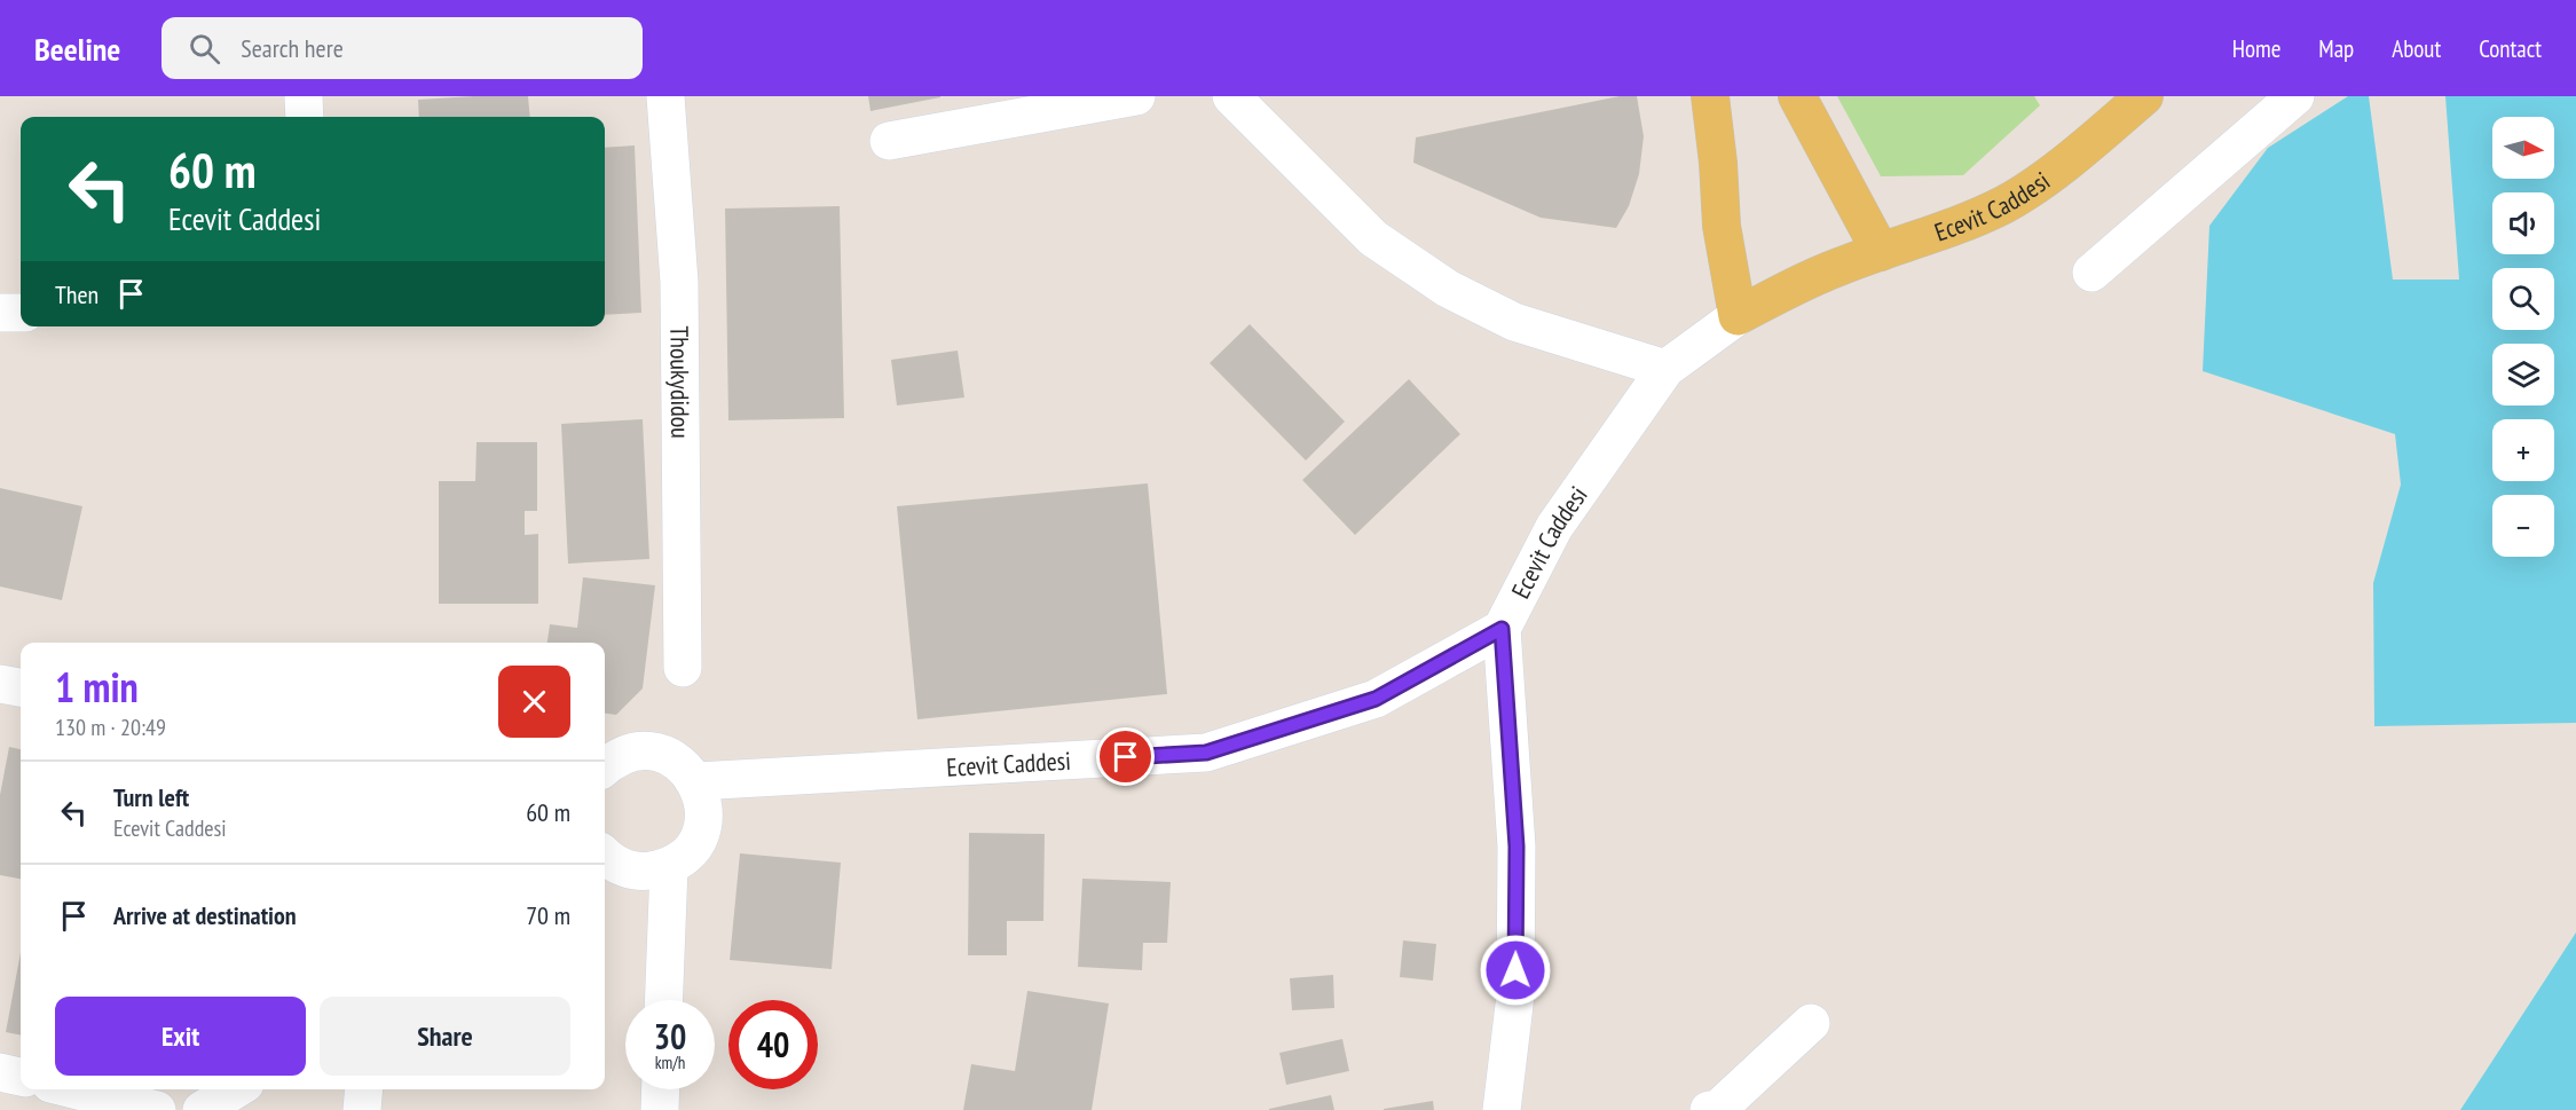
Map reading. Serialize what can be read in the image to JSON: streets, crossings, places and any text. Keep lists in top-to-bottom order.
{
  "streets": {
    "main road": ["Ecevit Caddesi"],
    "street": ["Thoukydidou"]
  },
  "north": "right",
  "page": {
    "header": "Beeline",
    "search": "Search here",
    "nav": [
      "Home",
      "Map",
      "About",
      "Contact"
    ],
    "map_buttons": ["+", "−"],
    "turn": ["60 m", "Ecevit Caddesi"],
    "then": "Then",
    "heading": ["1 min", "130 m · 20:49"],
    "list": [
      {
        "name": "Turn left",
        "note": "Ecevit Caddesi",
        "value": "60 m"
      },
      {
        "name": "Arrive at destination",
        "value": "70 m"
      }
    ],
    "buttons": ["Exit", "Share"],
    "speed": "30 km/h",
    "limit": "40"
  }
}
